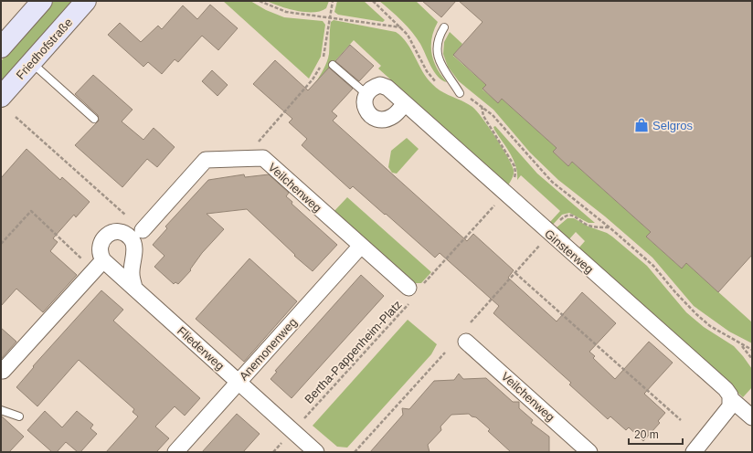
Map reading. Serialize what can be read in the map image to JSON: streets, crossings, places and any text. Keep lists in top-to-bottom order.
{
  "streets": {
    "main road": ["Friedhofstraße"],
    "street": [
      "Veilchenweg",
      "Ginsterweg",
      "Fliederweg",
      "Anemonenweg"
    ],
    "path": ["Bertha-Pappenheim-Platz"]
  },
  "crossings": [
    ["Veilchenweg", "Anemonenweg"],
    ["Veilchenweg", "Bertha-Pappenheim-Platz"],
    ["Ginsterweg", "Bertha-Pappenheim-Platz"],
    ["Fliederweg", "Anemonenweg"],
    ["Fliederweg", "Bertha-Pappenheim-Platz"]
  ],
  "places": {
    "shop": ["Selgros"]
  },
  "scale_bar": "20 m"
}
